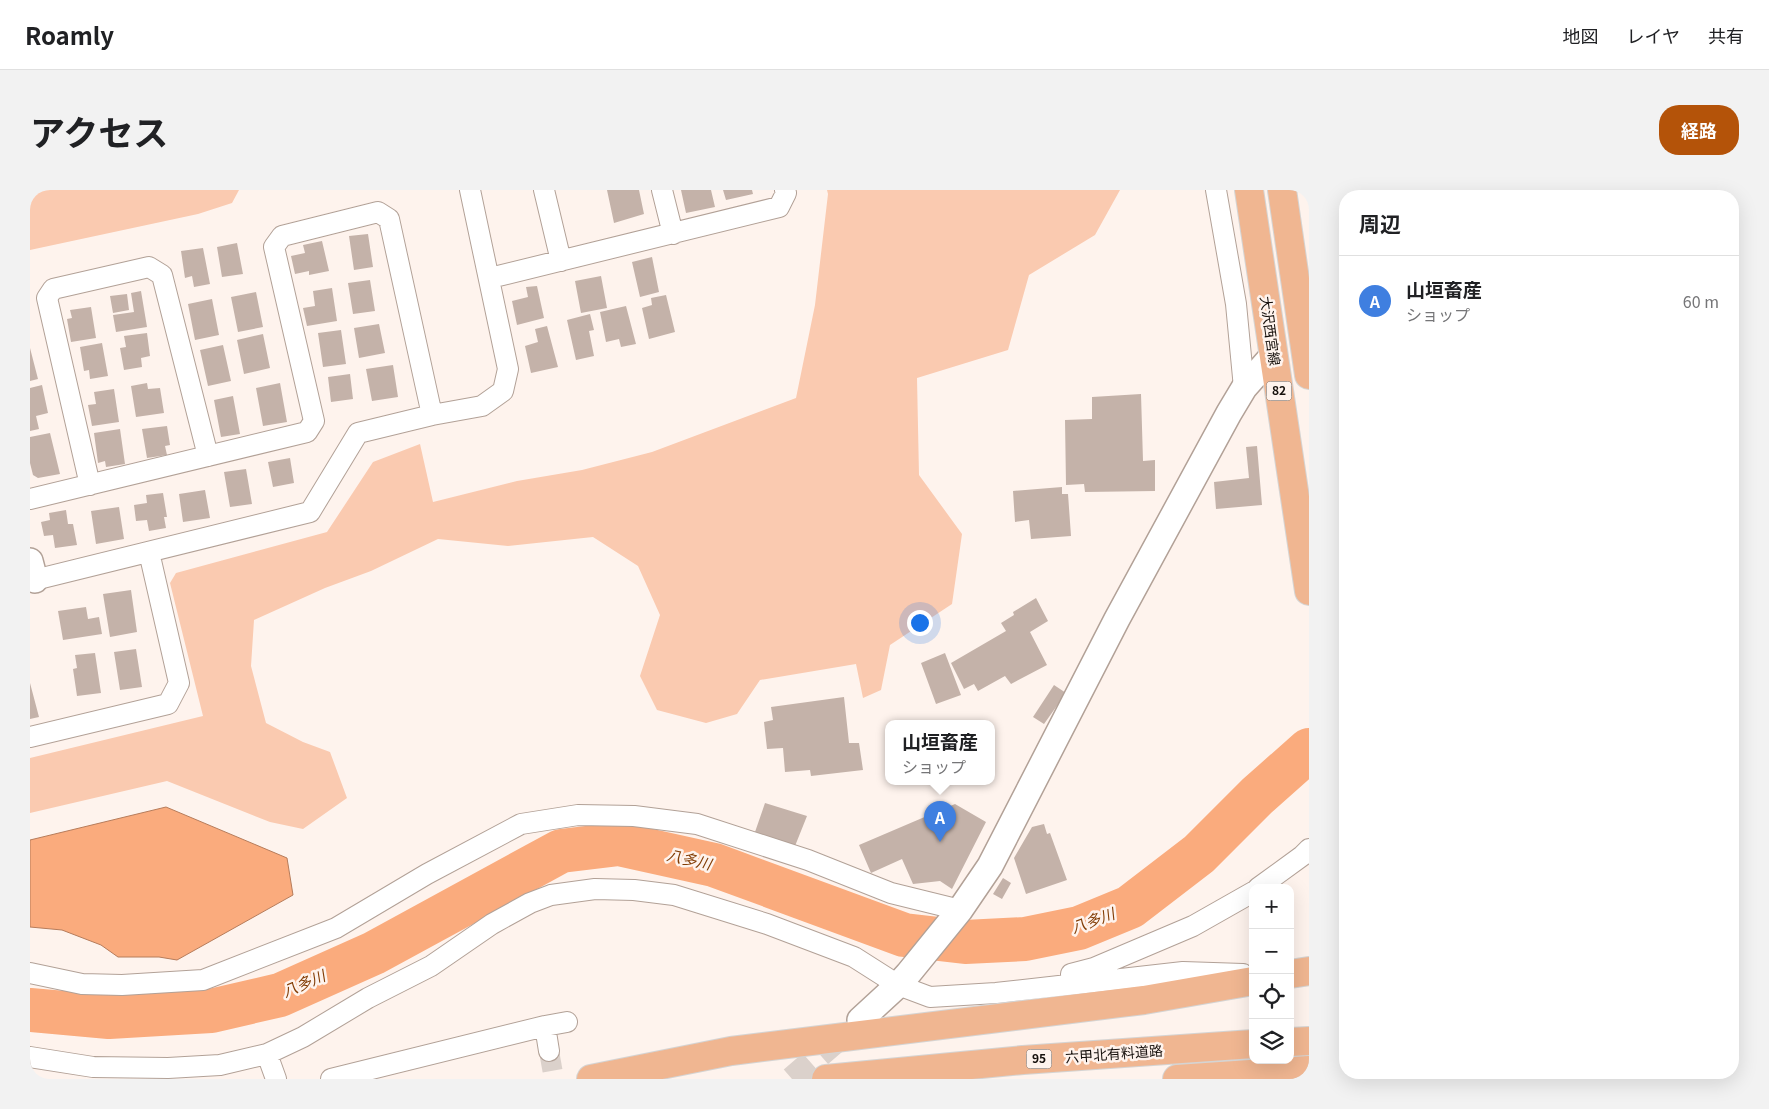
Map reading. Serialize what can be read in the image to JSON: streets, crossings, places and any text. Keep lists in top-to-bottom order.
{
  "streets": {
    "main road": [
      "大沢西宮線",
      "82",
      "六甲北有料道路",
      "95"
    ]
  },
  "water": ["八多川"],
  "page": {
    "header": "Roamly",
    "nav": ["地図", "レイヤ", "共有"],
    "title": "アクセス",
    "buttons": "経路",
    "heading": "周辺",
    "list": [
      {
        "mark": "A",
        "name": "山垣畜産",
        "note": "ショップ",
        "value": "60 m"
      }
    ],
    "popup": ["山垣畜産", "ショップ"],
    "pins": "A",
    "map_buttons": ["+", "−"]
  }
}
